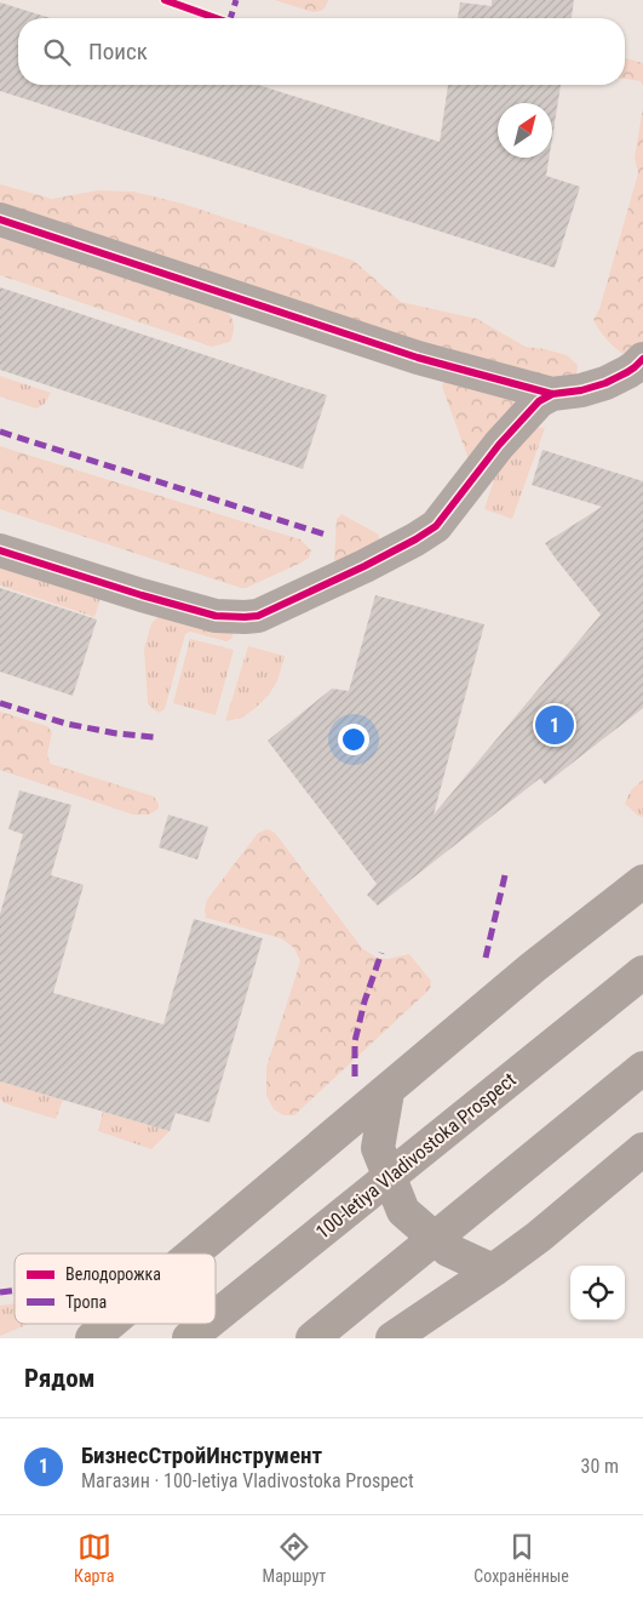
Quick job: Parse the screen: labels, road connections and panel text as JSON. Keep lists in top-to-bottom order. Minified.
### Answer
{"streets":{"highway":["100-letiya Vladivostoka Prospect"]},"legend":["Велодорожка","Тропа"],"north":"top right","page":{"search":"Поиск","pins":"1","heading":"Рядом","list":[{"mark":"1","name":"БизнесСтройИнструмент","note":"Магазин · 100-letiya Vladivostoka Prospect","value":"30 m"}],"nav":["Карта","Маршрут","Сохранённые"]}}
